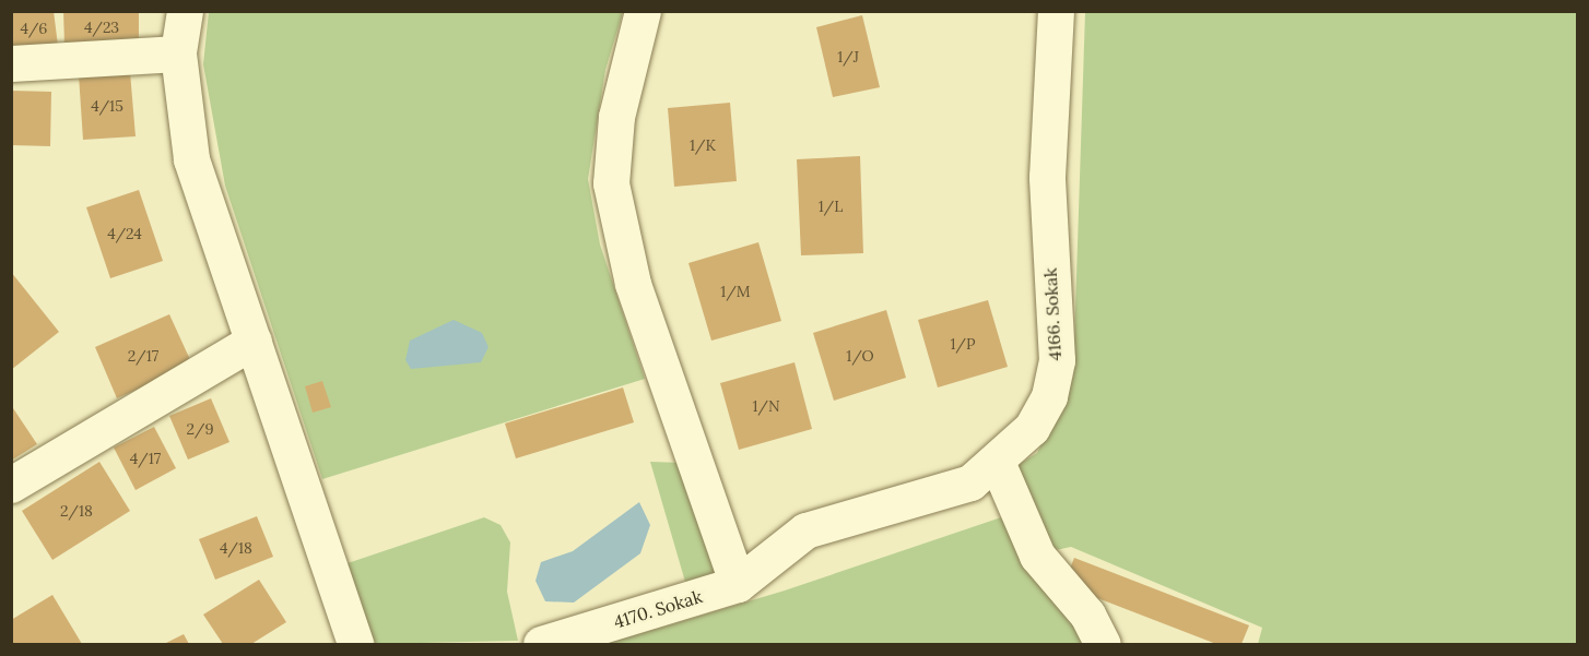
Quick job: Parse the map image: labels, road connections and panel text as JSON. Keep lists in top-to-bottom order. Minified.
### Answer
{"streets":{"street":["4166. Sokak","4170. Sokak"]},"crossings":[["4166. Sokak","4170. Sokak"]],"house_numbers":["4/23","4/6","1/J","4/15","1/K","1/L","4/24","1/M","1/P","2/17","1/O","1/N","2/9","4/17","2/18","4/18"]}
